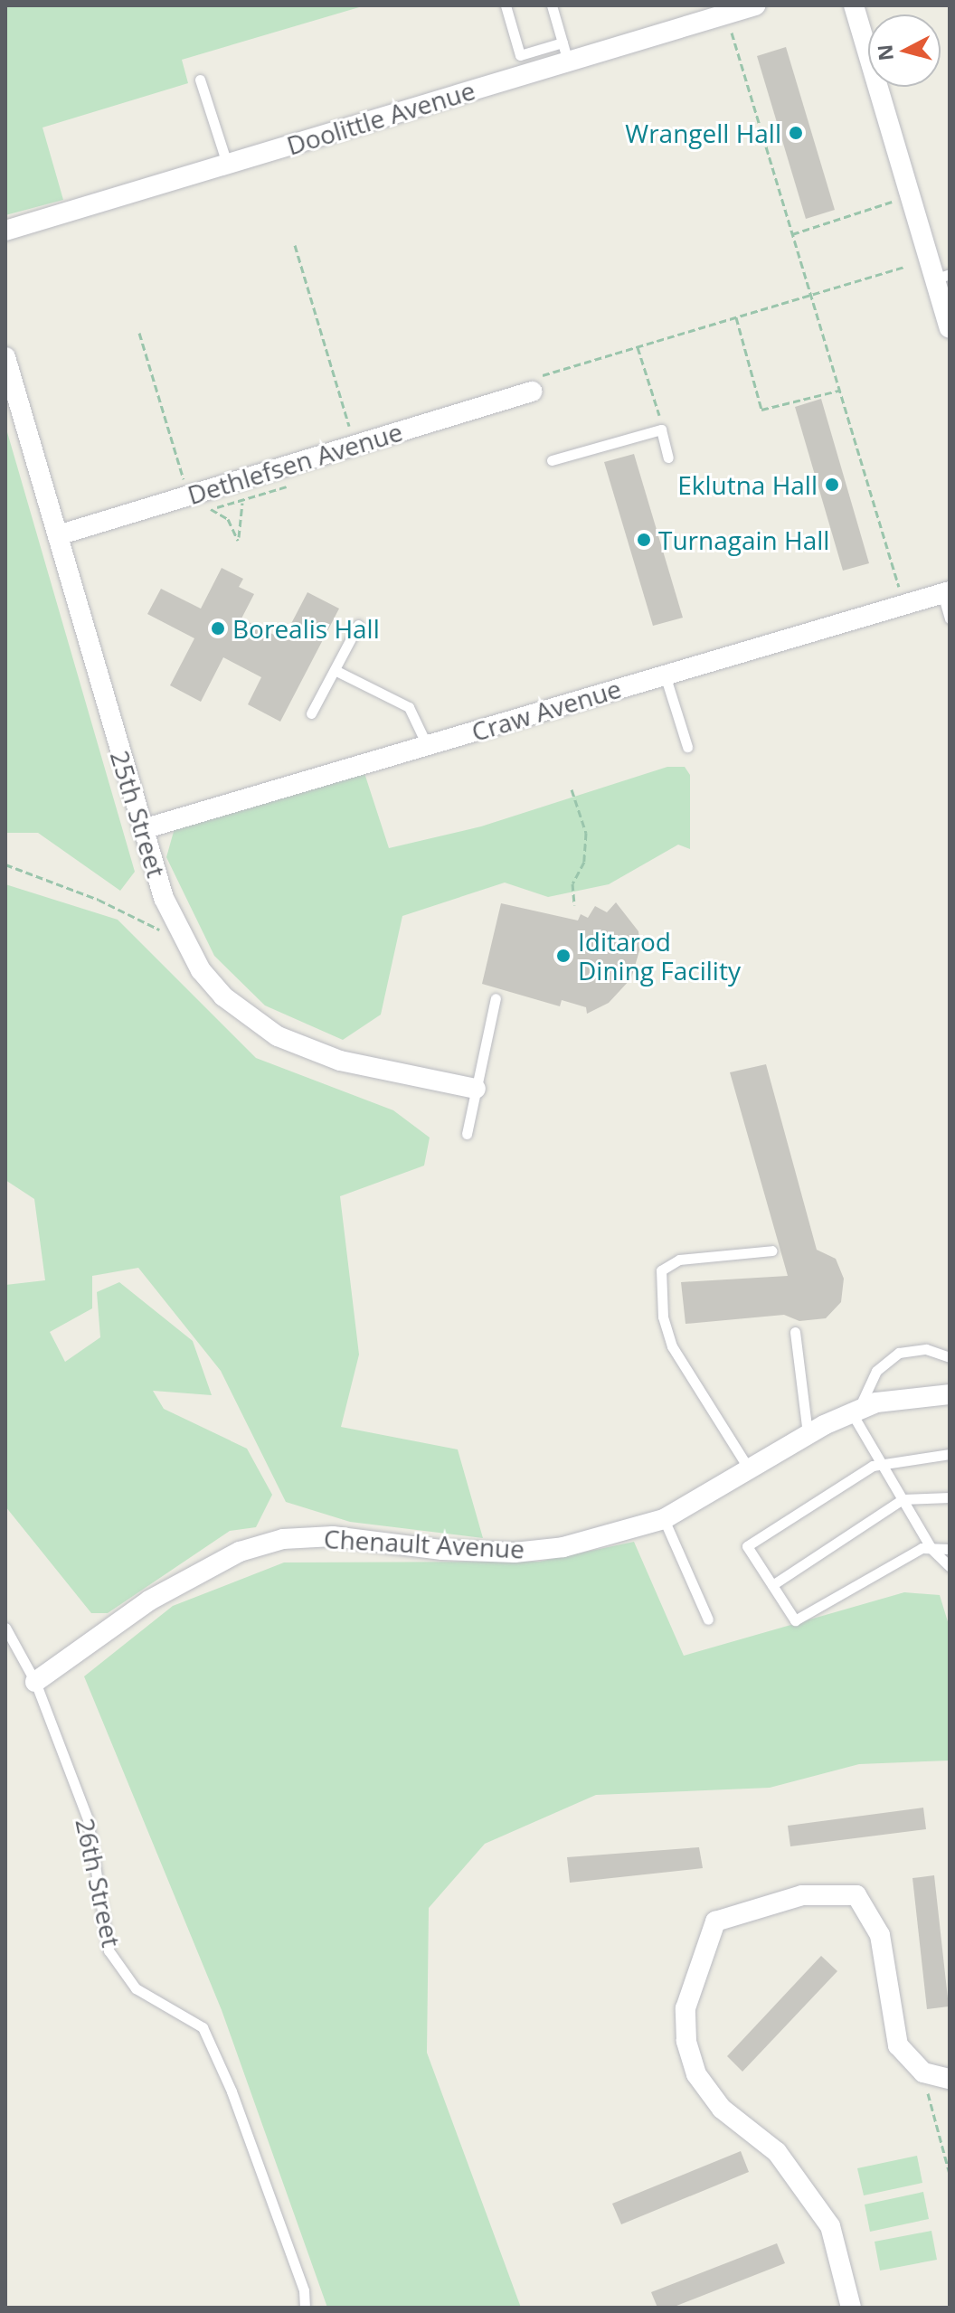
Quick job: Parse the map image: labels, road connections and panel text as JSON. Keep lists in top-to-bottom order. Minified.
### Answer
{"streets":{"street":["Doolittle Avenue","Dethlefsen Avenue","Craw Avenue","25th Street","Chenault Avenue"],"lane":["26th Street"]},"crossings":[["Dethlefsen Avenue","25th Street"],["Craw Avenue","25th Street"],["Chenault Avenue","26th Street"]],"places":["Wrangell Hall","Eklutna Hall","Turnagain Hall","Borealis Hall","Iditarod Dining Facility"],"north":"left"}
